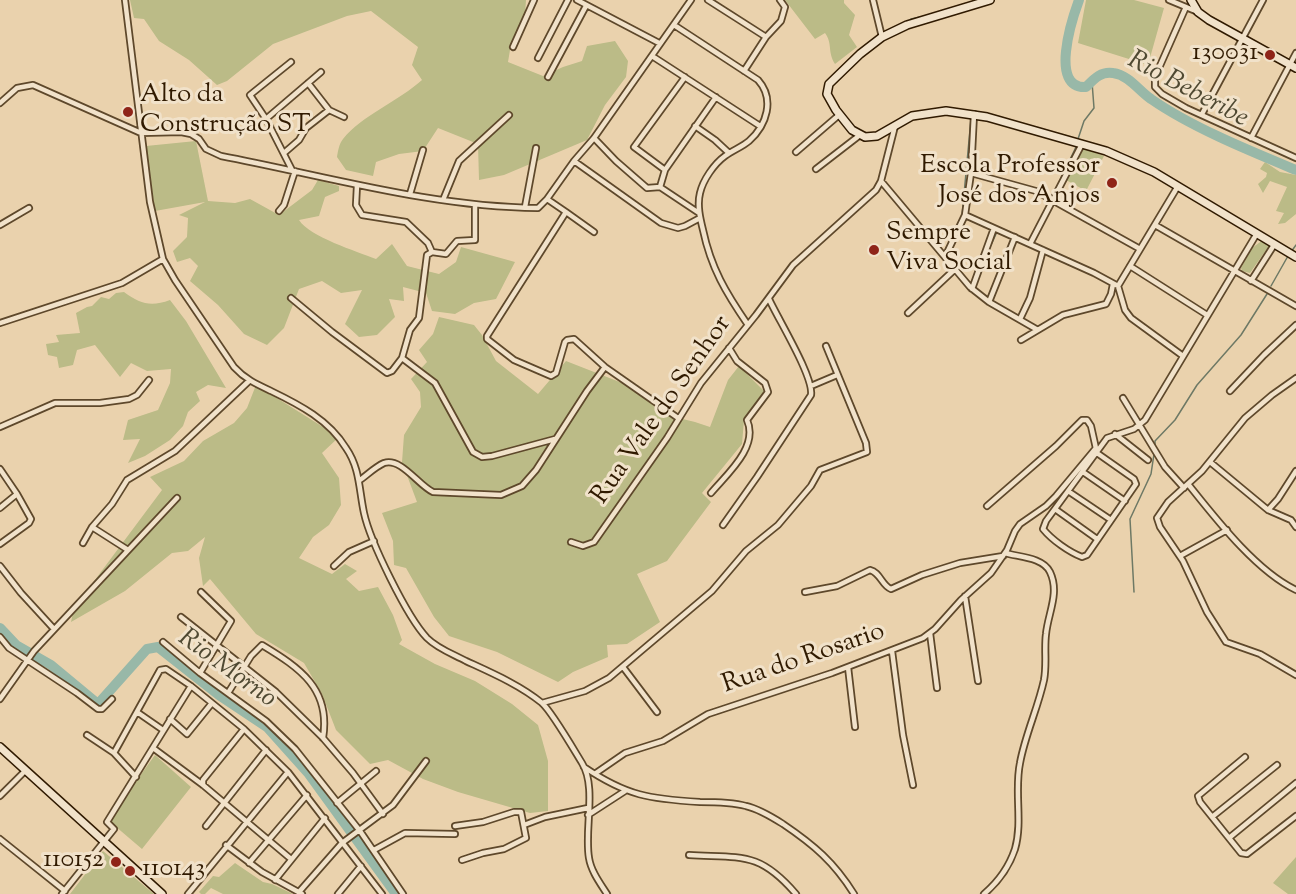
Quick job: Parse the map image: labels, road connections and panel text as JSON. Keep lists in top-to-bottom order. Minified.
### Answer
{"streets":{"street":["Rua Vale do Senhor","Rua do Rosario"]},"water":["Rio Beberibe","Rio Morno"],"places":["130031","Alto da Construção ST","Escola Professor José dos Anjos","Sempre Viva Social","110152","110143"]}
